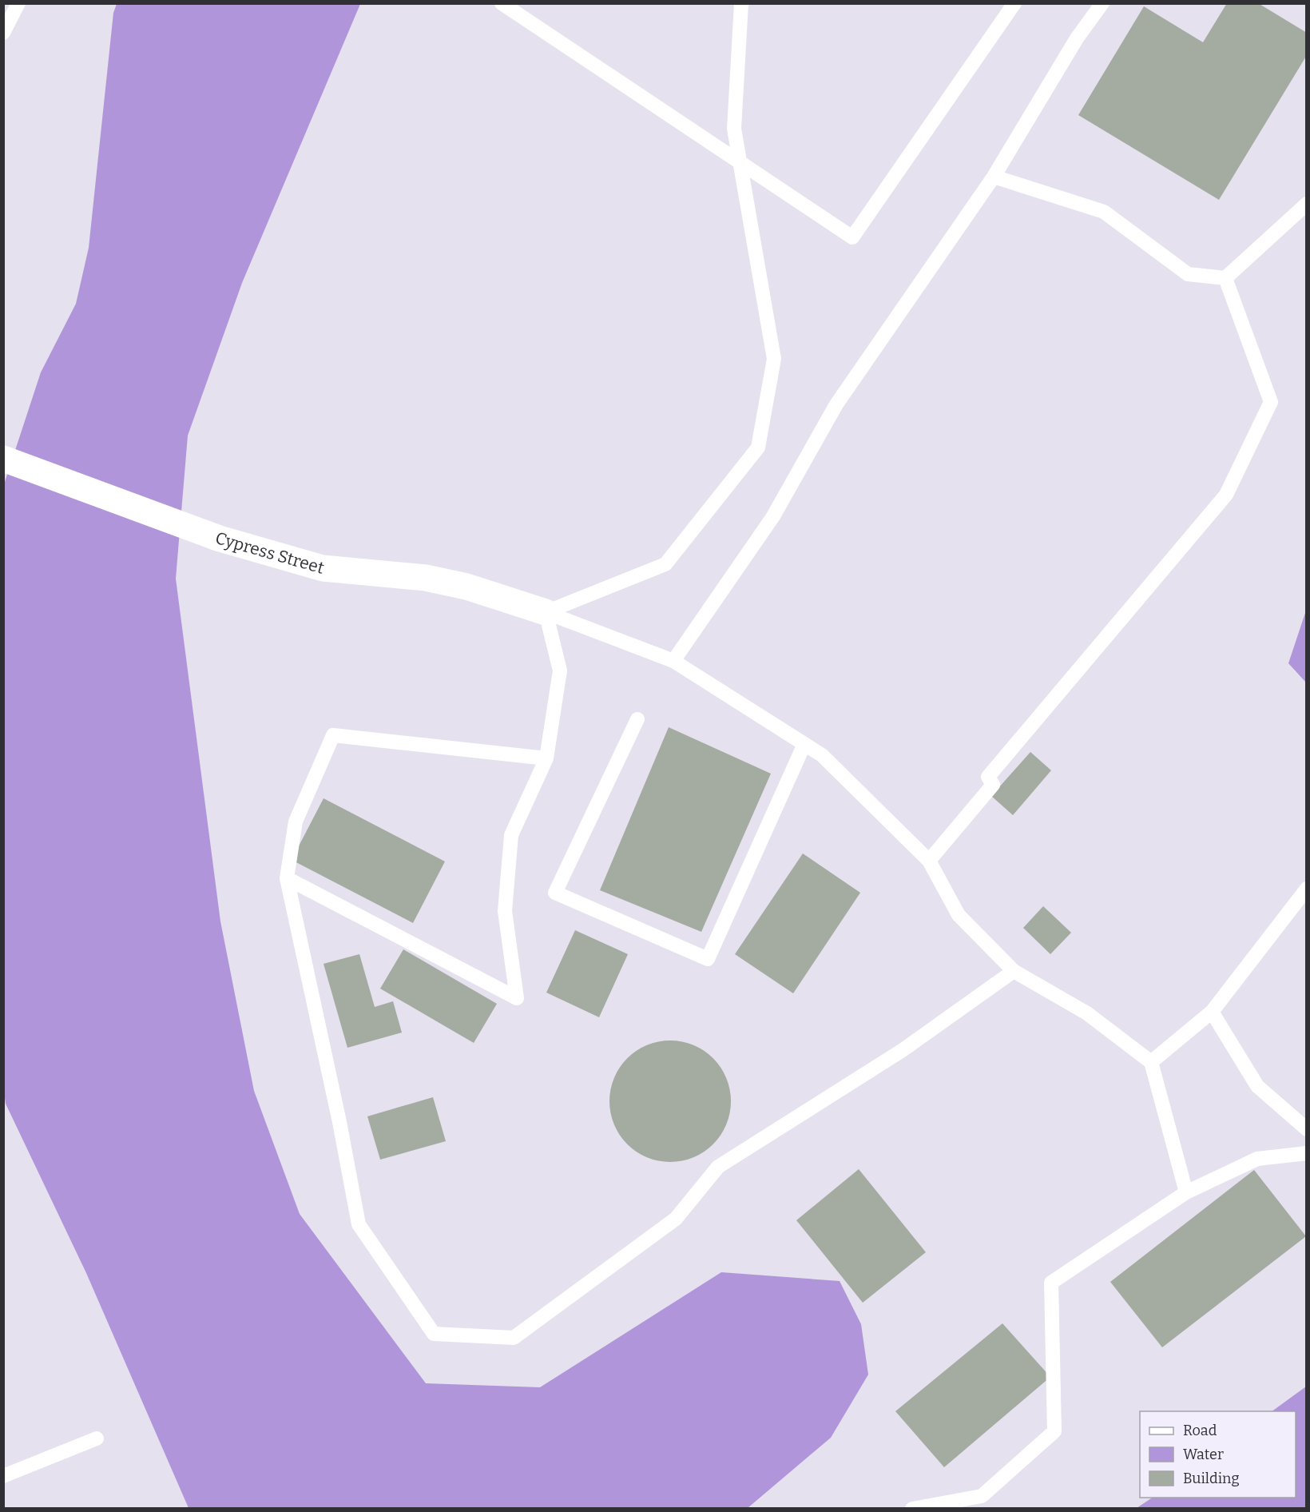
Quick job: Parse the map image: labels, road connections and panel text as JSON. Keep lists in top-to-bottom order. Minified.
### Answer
{"streets":{"street":["Cypress Street"]},"legend":["Road","Water","Building"]}
